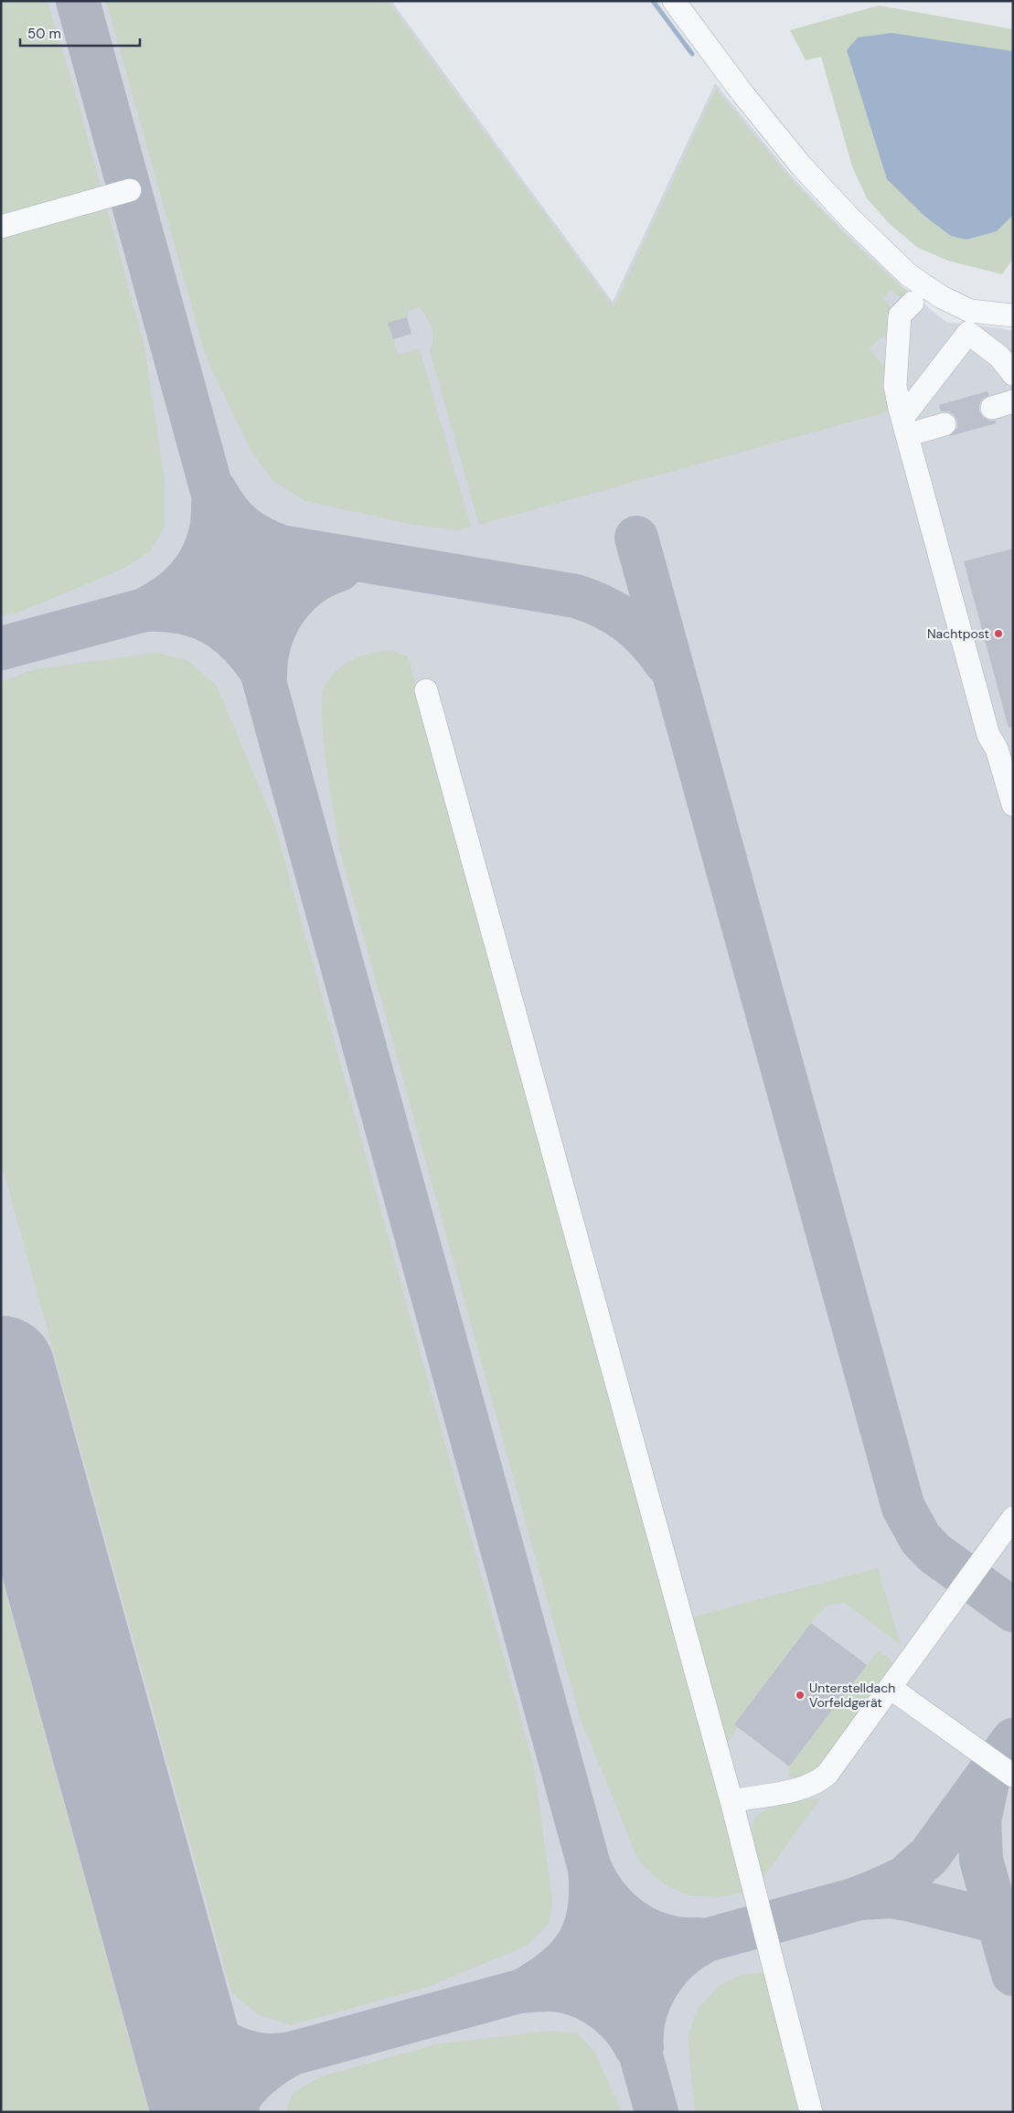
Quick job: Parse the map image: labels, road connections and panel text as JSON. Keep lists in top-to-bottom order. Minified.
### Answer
{"places":["Nachtpost","Unterstelldach Vorfeldgerät"],"scale_bar":"50 m"}
